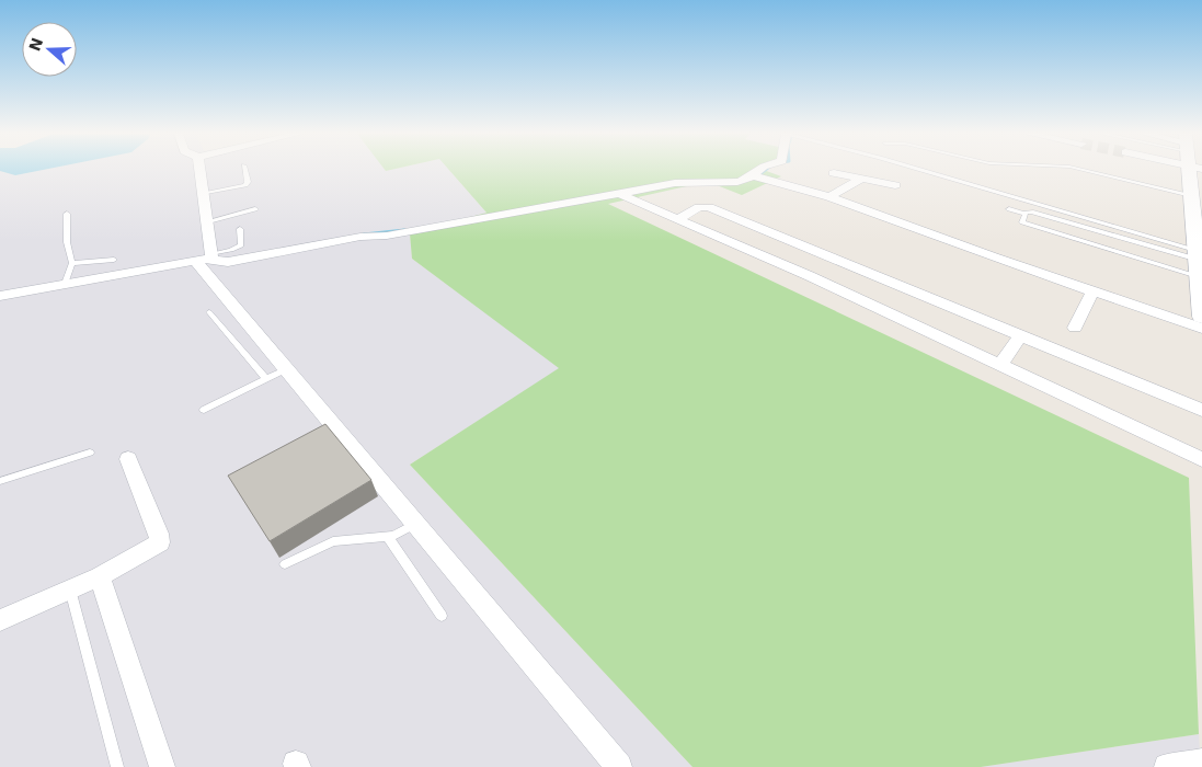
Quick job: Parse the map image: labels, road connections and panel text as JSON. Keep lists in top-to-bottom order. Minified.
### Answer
{"north":"left"}
